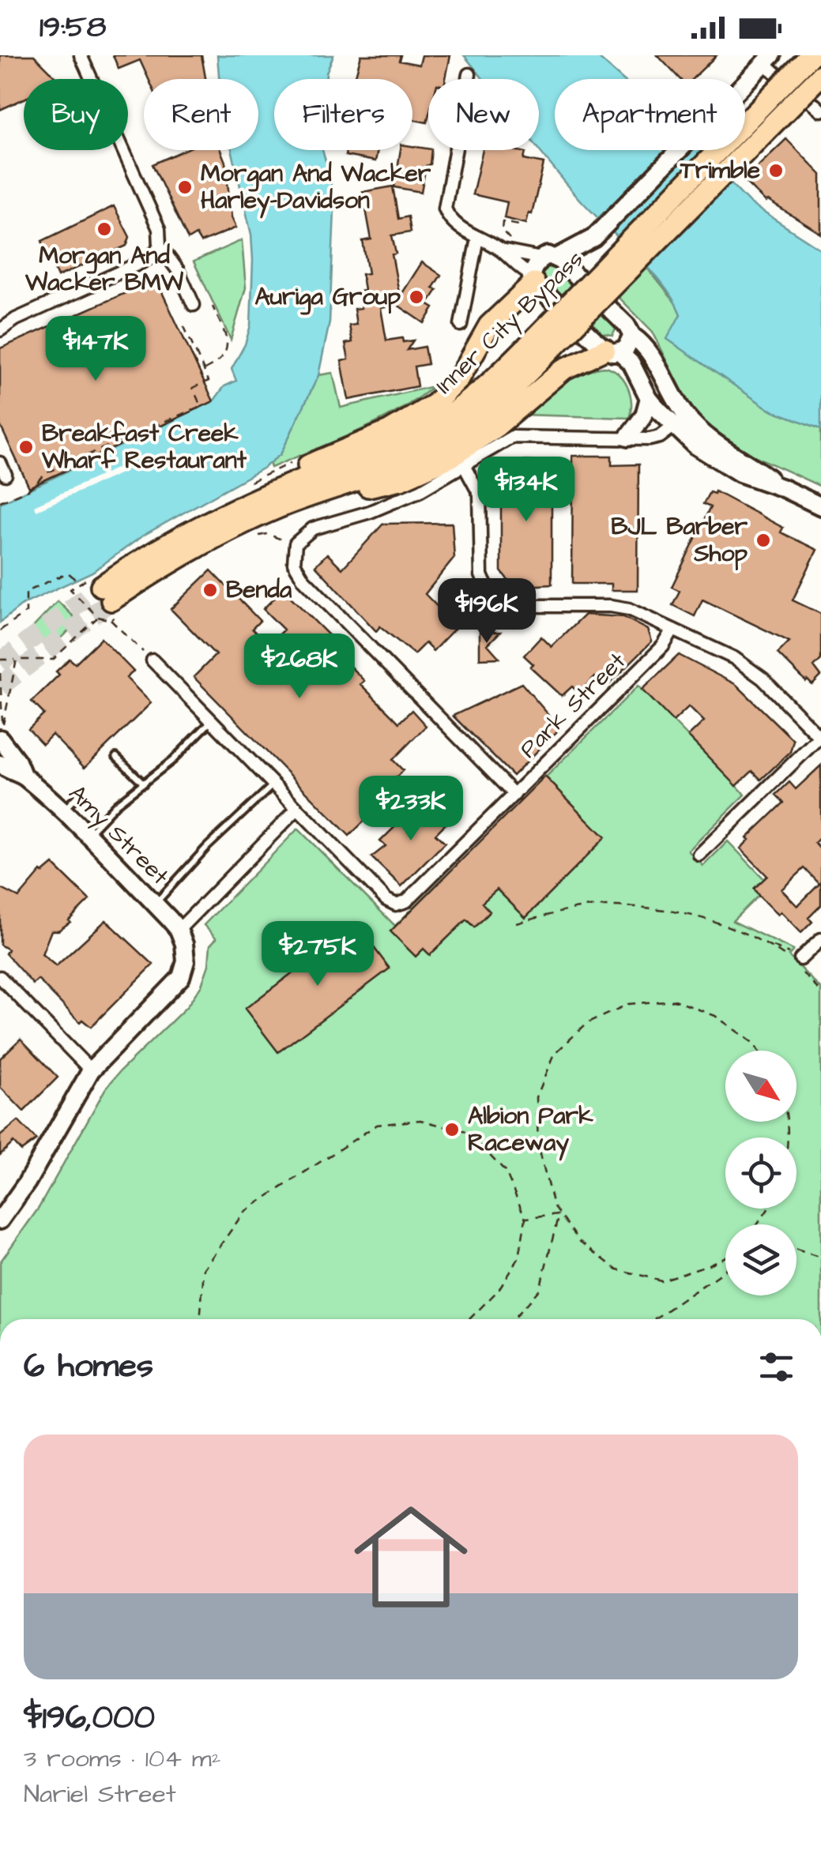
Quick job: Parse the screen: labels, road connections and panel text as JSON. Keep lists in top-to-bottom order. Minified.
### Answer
{"streets":{"highway":["Inner City Bypass"],"street":["Park Street","Amy Street"]},"places":["Trimble","Morgan And Wacker Harley-Davidson","Morgan And Wacker BMW","Auriga Group","Breakfast Creek Wharf Restaurant","BJL Barber Shop","Benda","Albion Park Raceway"],"north":"bottom right","page":{"status":"19:58","chip":["Buy","Rent","Filters","New","Apartment"],"price":["$147K","$134K","$196K","$268K","$233K","$275K"],"heading":"6 homes","list":[{"name":"$196,000","note":"3 rooms · 104 m² · Nariel Street"}]}}
